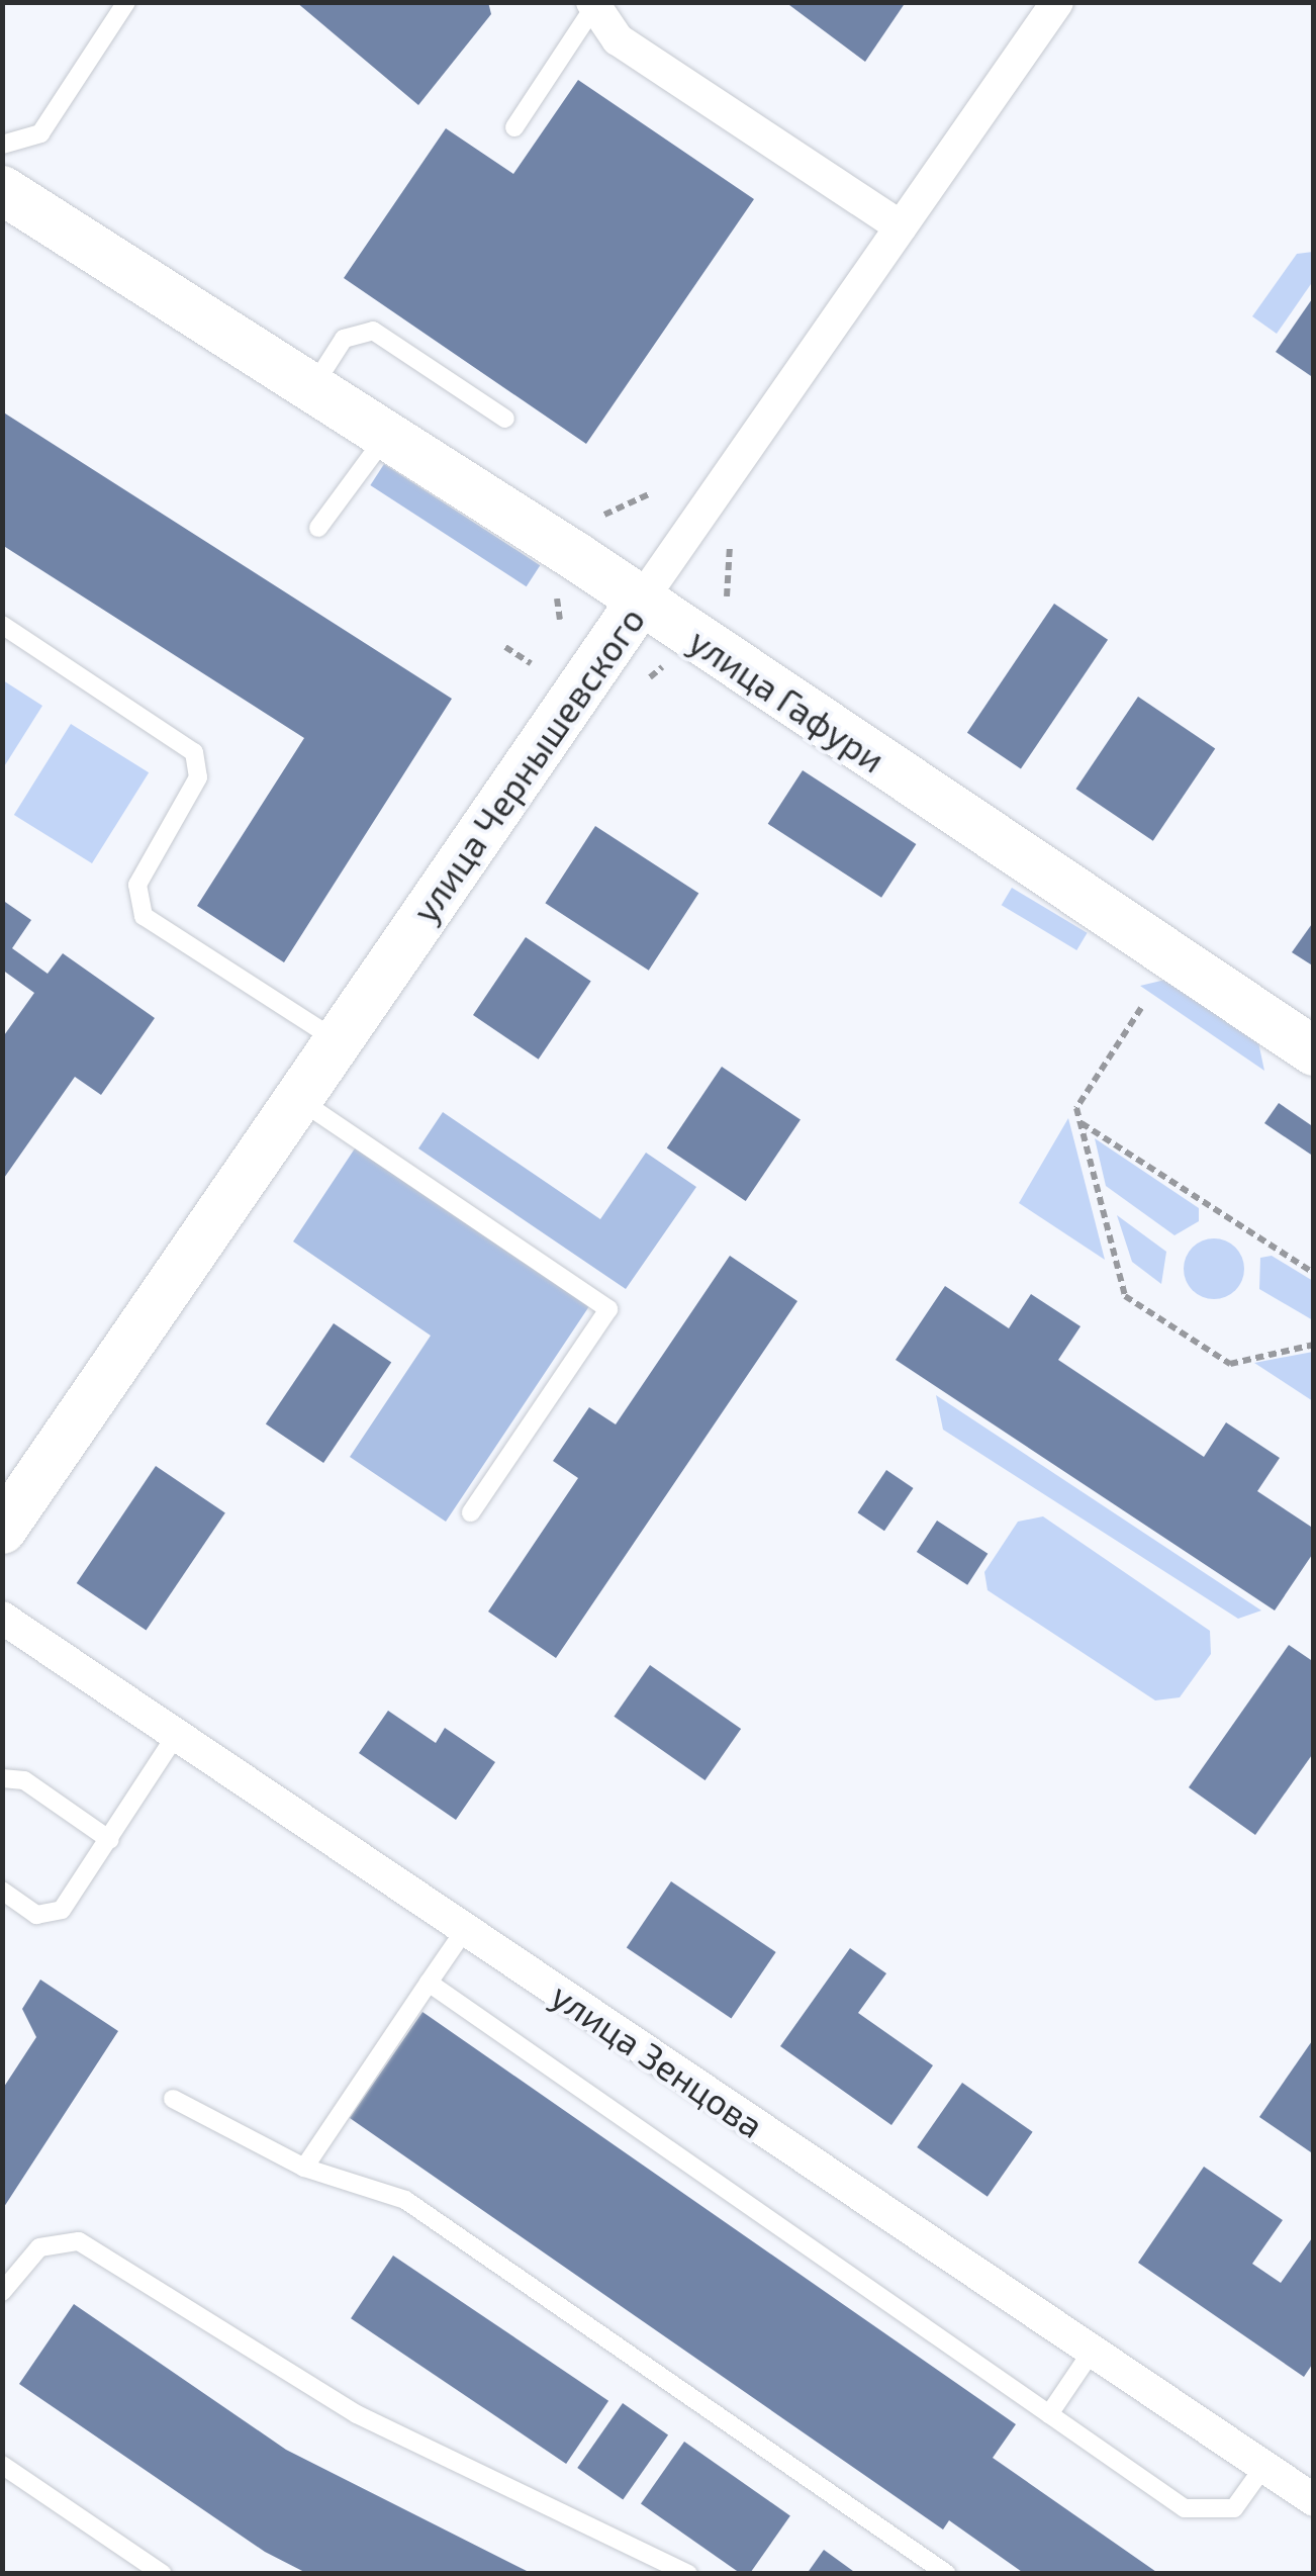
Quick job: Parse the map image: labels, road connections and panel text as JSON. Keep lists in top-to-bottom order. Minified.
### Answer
{"streets":{"street":["улица Гафури","улица Чернышевского","улица Зенцова"]},"crossings":[["улица Гафури","улица Чернышевского"]]}
